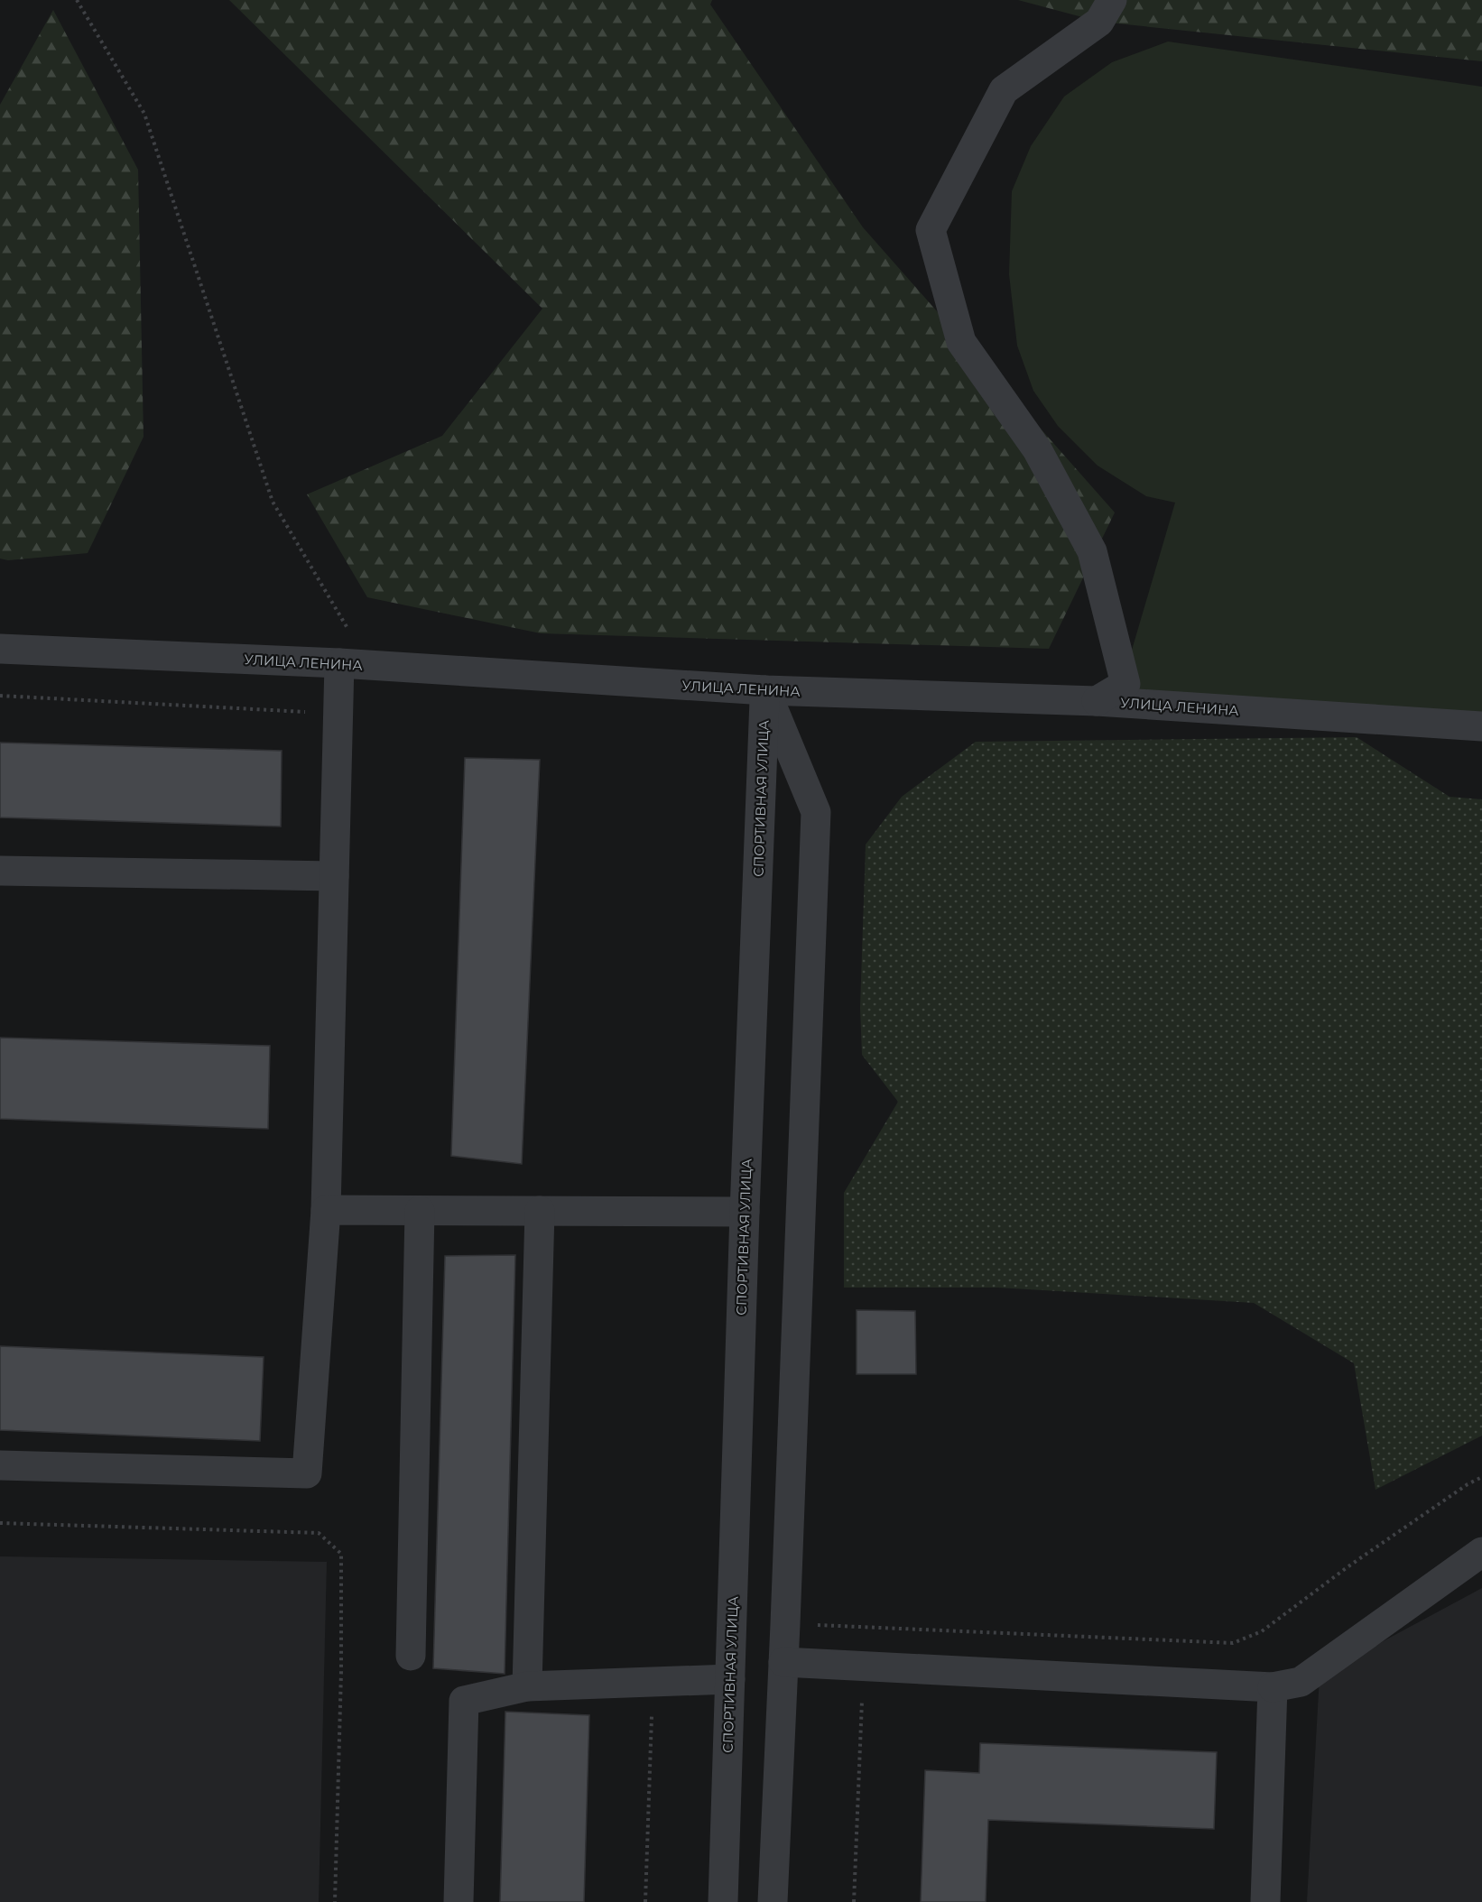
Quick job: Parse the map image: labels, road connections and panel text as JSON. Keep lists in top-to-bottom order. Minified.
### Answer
{"streets":{"street":["УЛИЦА ЛЕНИНА","СПОРТИВНАЯ УЛИЦА"]},"crossings":[["УЛИЦА ЛЕНИНА","СПОРТИВНАЯ УЛИЦА"]]}
